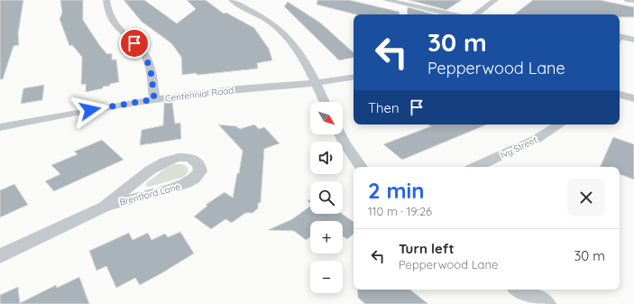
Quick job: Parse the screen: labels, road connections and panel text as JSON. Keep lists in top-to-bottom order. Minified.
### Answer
{"streets":{"street":["Centennial Road","Ivy Street","Brentford Lane"]},"north":"bottom right","page":{"turn":["30 m","Pepperwood Lane"],"then":"Then","map_buttons":["+","−"],"heading":["2 min","110 m · 19:26"],"list":[{"name":"Turn left","note":"Pepperwood Lane","value":"30 m"}]}}
